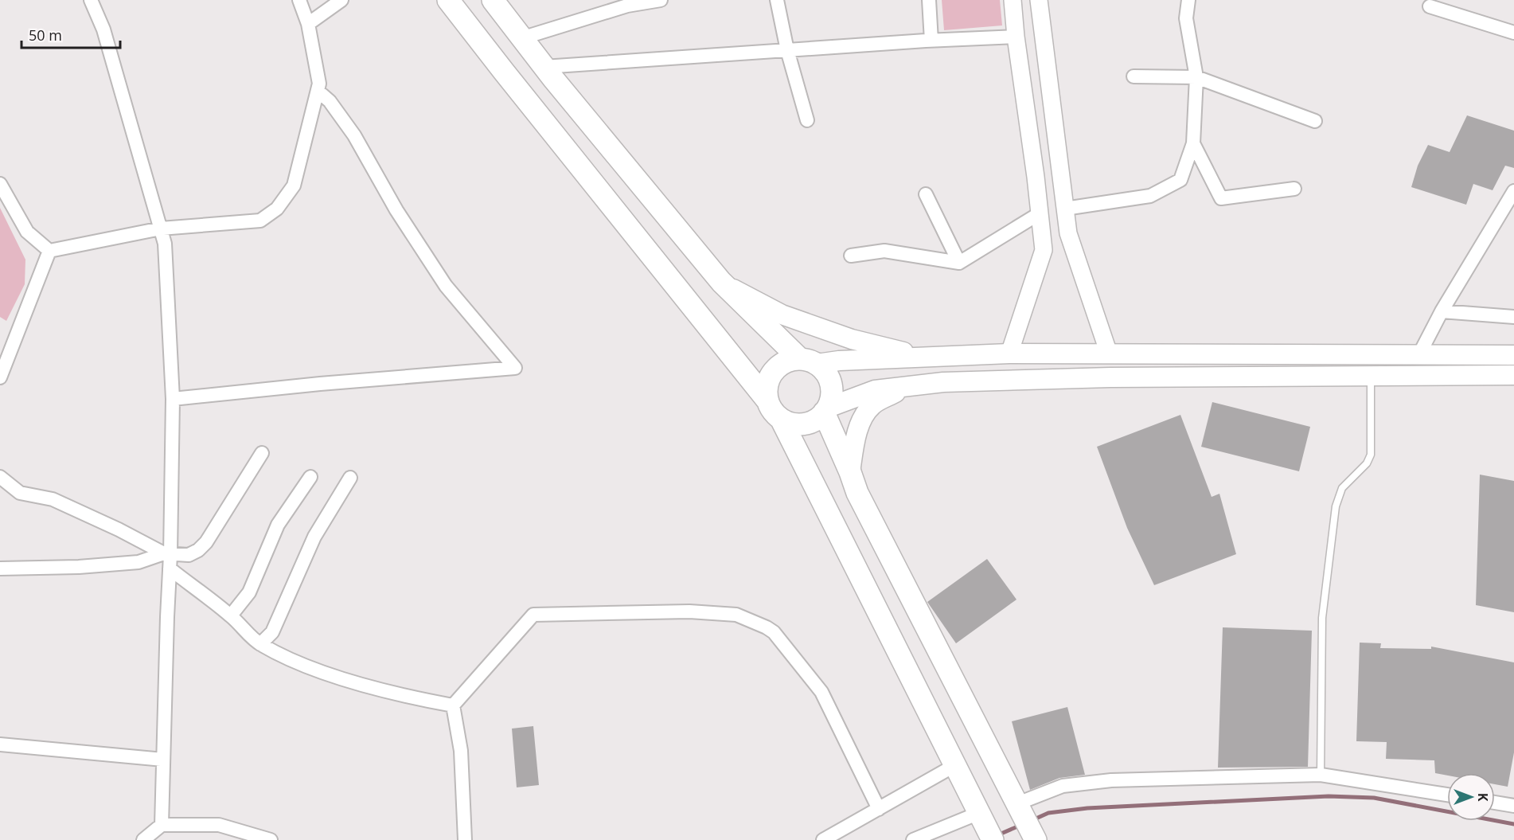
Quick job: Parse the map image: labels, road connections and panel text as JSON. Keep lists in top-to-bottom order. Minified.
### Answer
{"scale_bar":"50 m","north":"right"}
